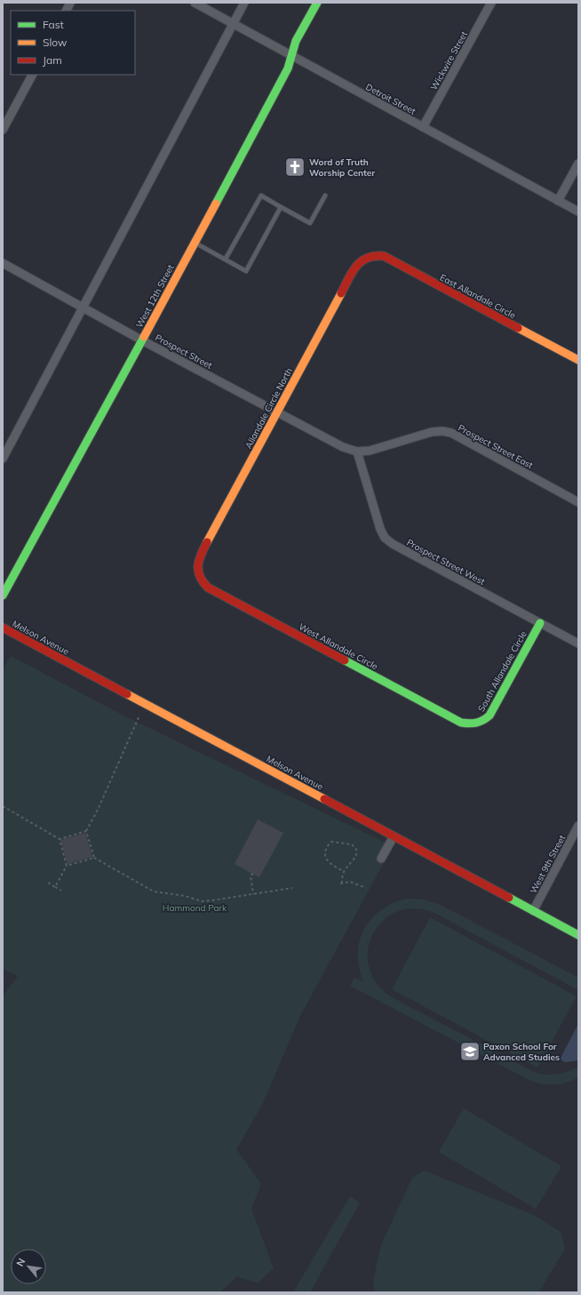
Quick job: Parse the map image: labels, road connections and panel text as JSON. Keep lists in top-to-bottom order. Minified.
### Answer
{"streets":{"street":["Wickwire Street","Detroit Street","West 12th Street","East Allandale Circle","Prospect Street","Allandale Circle North","Prospect Street East","Prospect Street West","Melson Avenue","West Allandale Circle","South Allandale Circle","West 9th Street"]},"crossings":[["Wickwire Street","Detroit Street"],["Detroit Street","West 12th Street"],["West 12th Street","Prospect Street"],["East Allandale Circle","Allandale Circle North"],["Prospect Street","Allandale Circle North"],["Prospect Street","Prospect Street East"],["Prospect Street","Prospect Street West"],["Allandale Circle North","West Allandale Circle"],["Prospect Street East","Prospect Street West"],["Prospect Street West","South Allandale Circle"],["Melson Avenue","West 9th Street"],["West Allandale Circle","South Allandale Circle"]],"parks":["Hammond Park"],"places":{"church":["Word of Truth Worship Center"],"school or university":["Paxon School For Advanced Studies"]},"legend":["Fast","Slow","Jam"],"north":"top left"}
